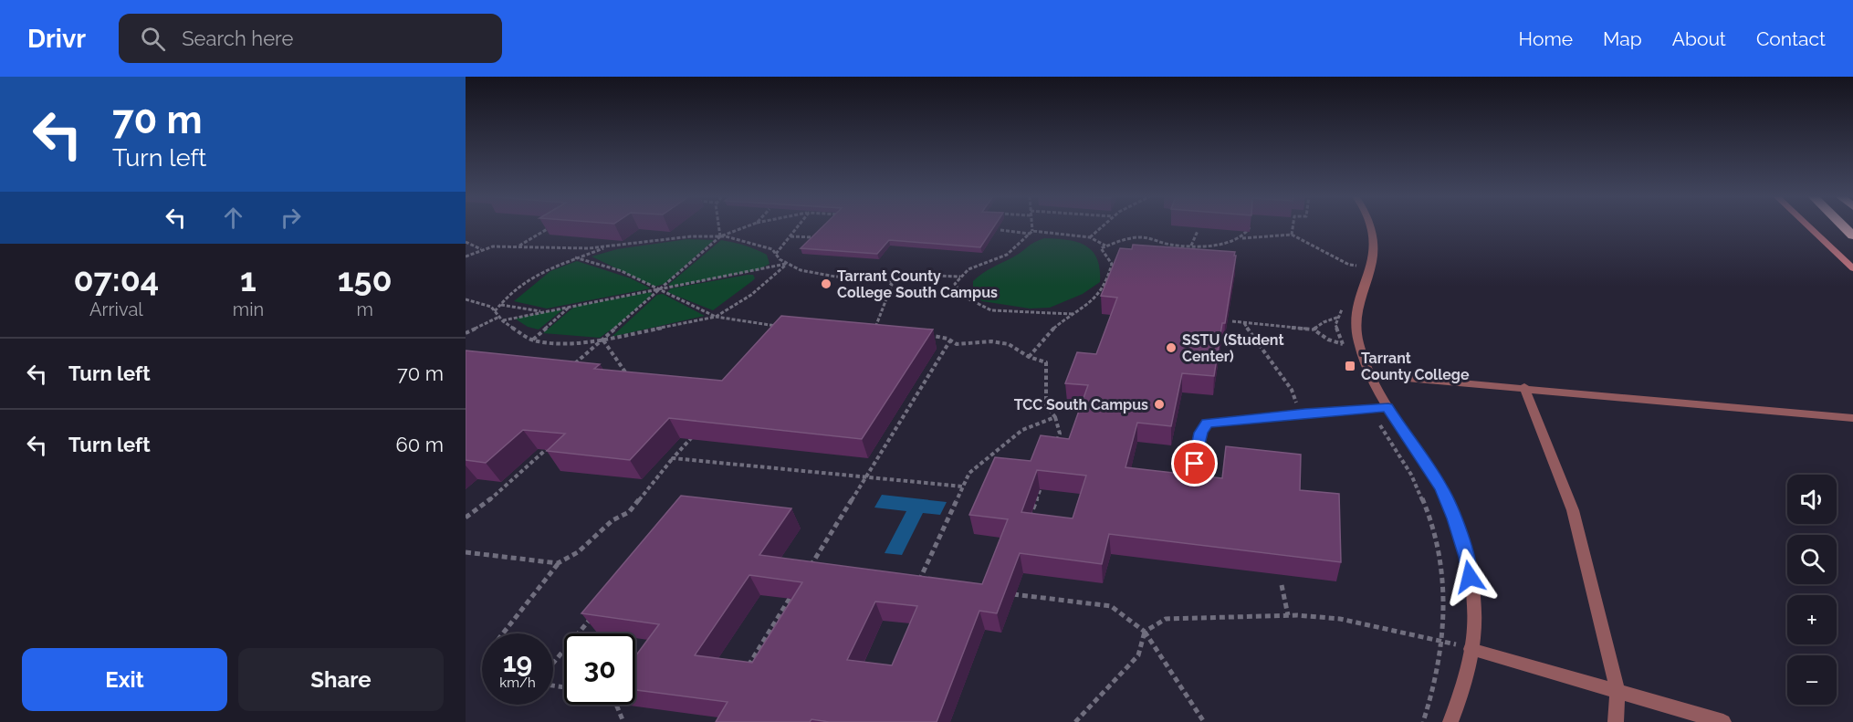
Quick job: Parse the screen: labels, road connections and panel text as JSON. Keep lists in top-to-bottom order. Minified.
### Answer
{"places":{"other":["Tarrant County College South Campus","SSTU (Student Center)","TCC South Campus"],"transit":["Tarrant County College"]},"page":{"header":"Drivr","search":"Search here","nav":["Home","Map","About","Contact"],"turn":["70 m","Turn left"],"eta":["07:04","Arrival","1","min","150","m"],"list":[{"name":"Turn left","value":"70 m"},{"name":"Turn left","value":"60 m"}],"map_buttons":["+","−"],"speed":"19 km/h","limit":"30","buttons":["Exit","Share"]}}
